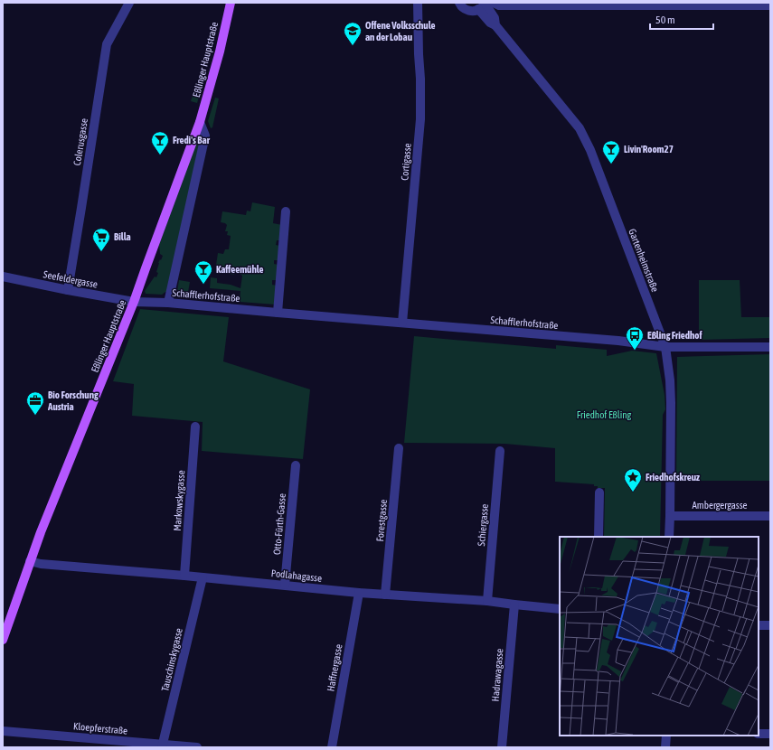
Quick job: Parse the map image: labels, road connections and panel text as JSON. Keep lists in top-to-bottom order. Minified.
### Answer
{"streets":{"main road":["Eßlinger Hauptstraße"],"street":["Colerusgasse","Cortigasse","Gartenheimstraße","Seefeldergasse","Schafflerhofstraße","Markowskygasse","Ambergergasse","Forestgasse","Otto-Fürth-Gasse","Schiergasse","Podlahagasse","Tauschinskygasse","Haffnergasse","Hadrawagasse","Kloepferstraße"]},"crossings":[["Eßlinger Hauptstraße","Seefeldergasse"],["Eßlinger Hauptstraße","Schafflerhofstraße"],["Eßlinger Hauptstraße","Podlahagasse"],["Colerusgasse","Seefeldergasse"],["Cortigasse","Schafflerhofstraße"],["Gartenheimstraße","Schafflerhofstraße"],["Gartenheimstraße","Ambergergasse"],["Seefeldergasse","Schafflerhofstraße"],["Markowskygasse","Podlahagasse"],["Forestgasse","Podlahagasse"],["Otto-Fürth-Gasse","Podlahagasse"],["Schiergasse","Podlahagasse"],["Podlahagasse","Tauschinskygasse"],["Podlahagasse","Haffnergasse"],["Podlahagasse","Hadrawagasse"],["Tauschinskygasse","Kloepferstraße"]],"parks":["Friedhof Eßling"],"places":{"school or university":["Offene Volksschule an der Lobau"],"bar":["Fredi's Bar","Livin'Room27","Kaffeemühle"],"supermarket":["Billa"],"bus stop":["Eßling Friedhof"],"office":["Bio Forschung Austria"],"place":["Friedhofskreuz"]},"scale_bar":"50 m"}
